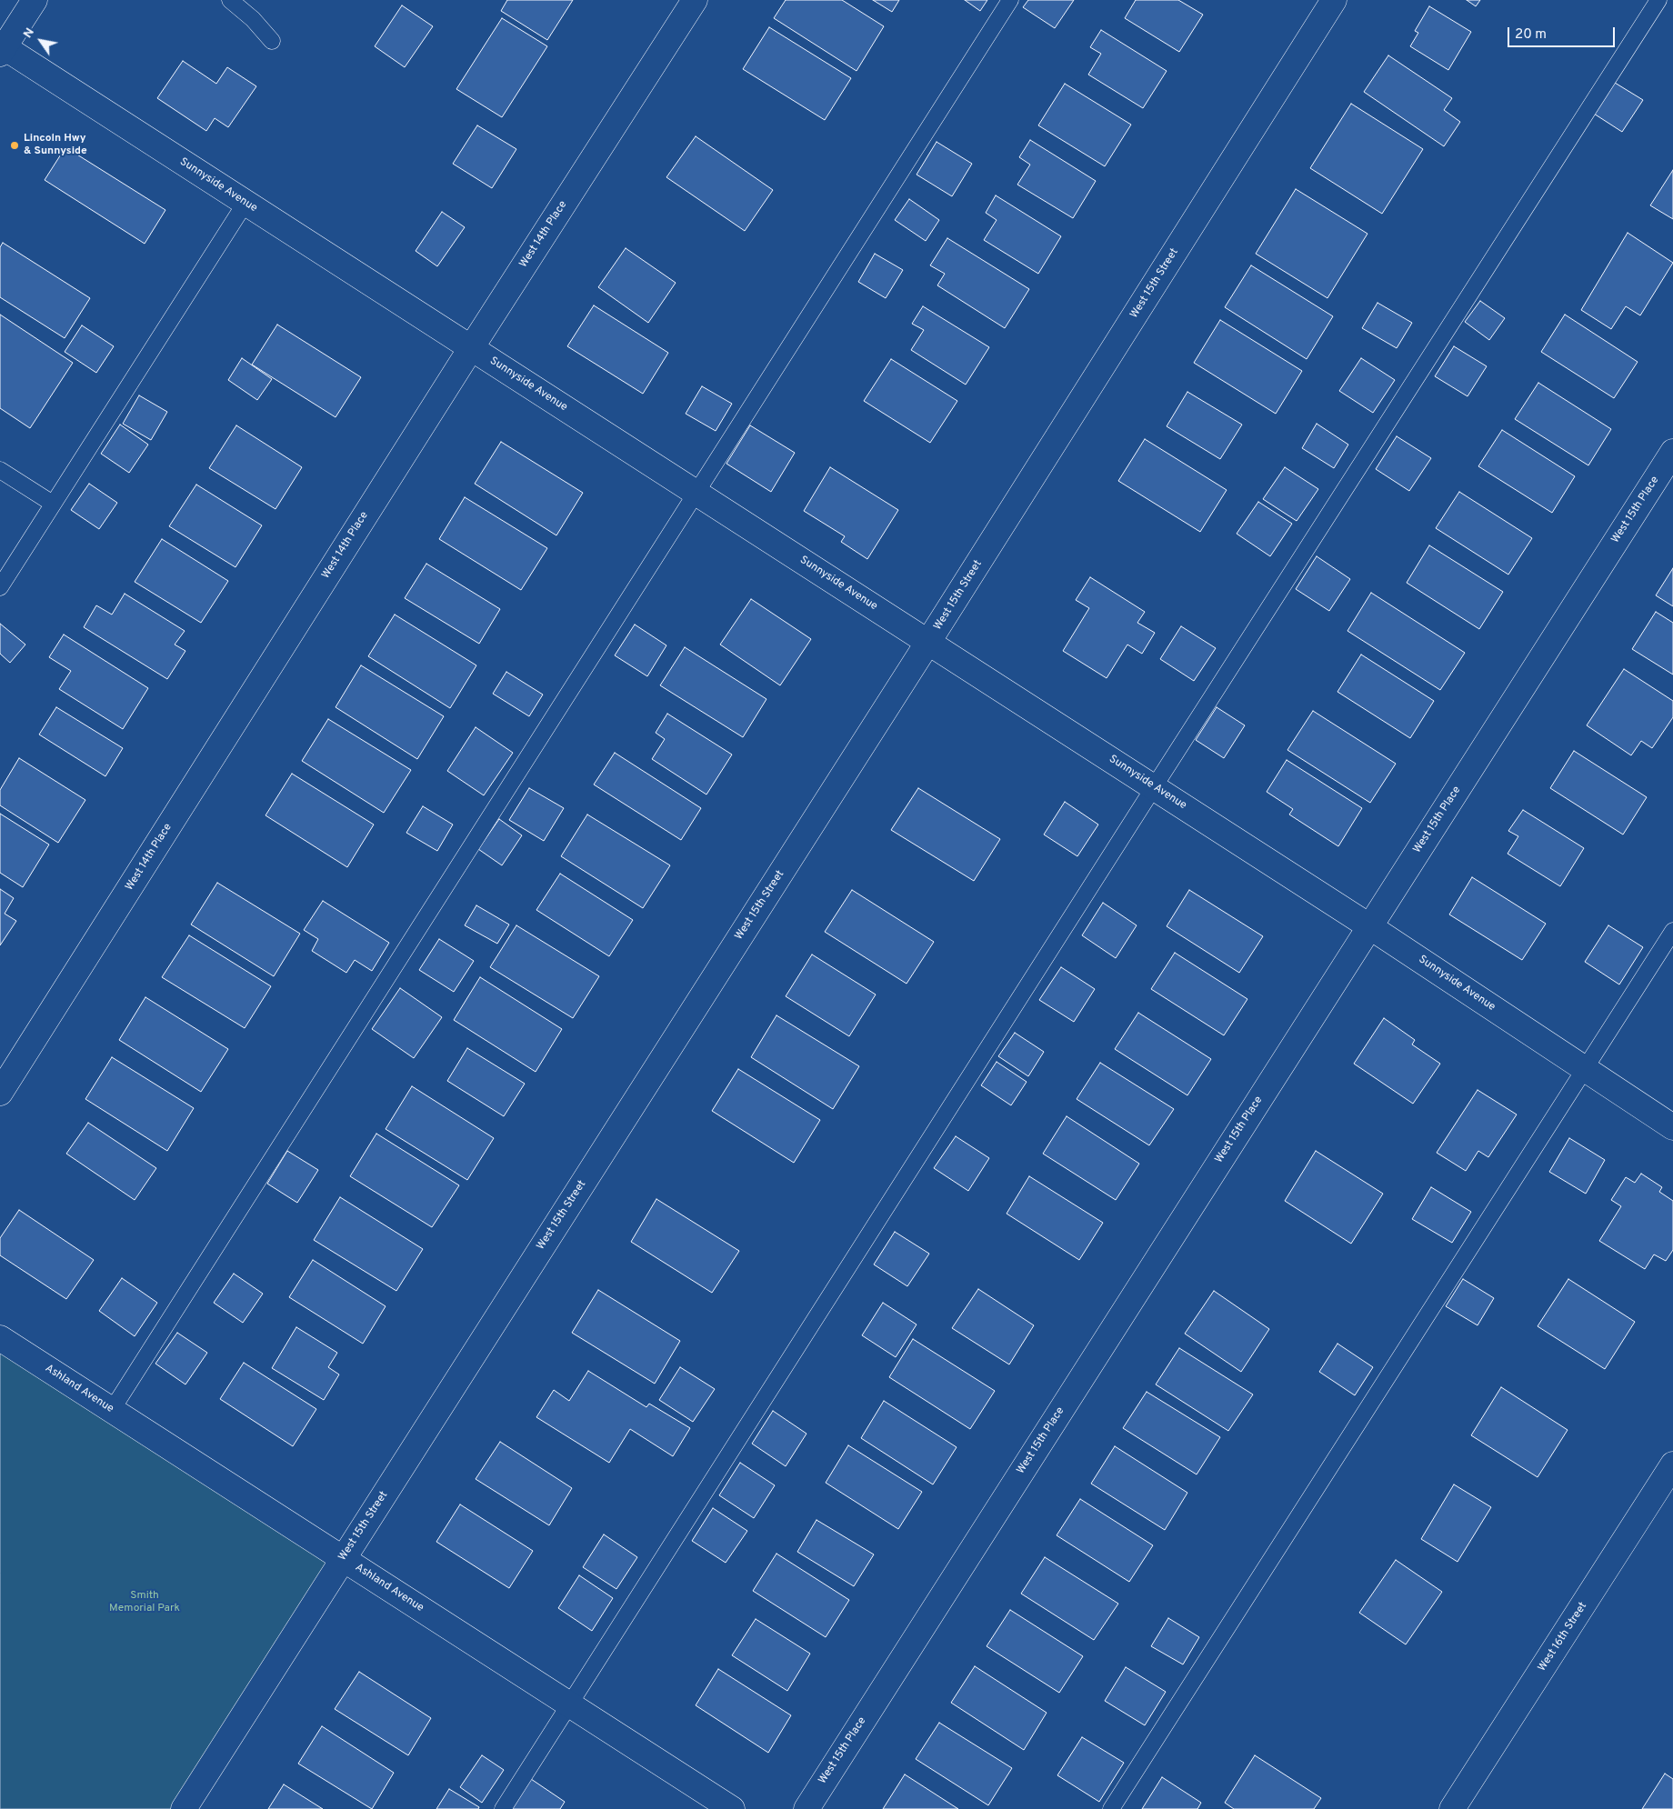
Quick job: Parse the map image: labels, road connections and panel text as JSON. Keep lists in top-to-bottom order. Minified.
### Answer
{"streets":{"street":["Sunnyside Avenue","West 14th Place","West 15th Street","West 15th Place","Ashland Avenue","West 16th Street"]},"crossings":[["Sunnyside Avenue","West 14th Place"],["Sunnyside Avenue","West 15th Street"],["Sunnyside Avenue","West 15th Place"],["West 15th Street","Ashland Avenue"]],"parks":["Smith Memorial Park"],"places":["Lincoln Hwy & Sunnyside"],"scale_bar":"20 m","north":"top left"}
